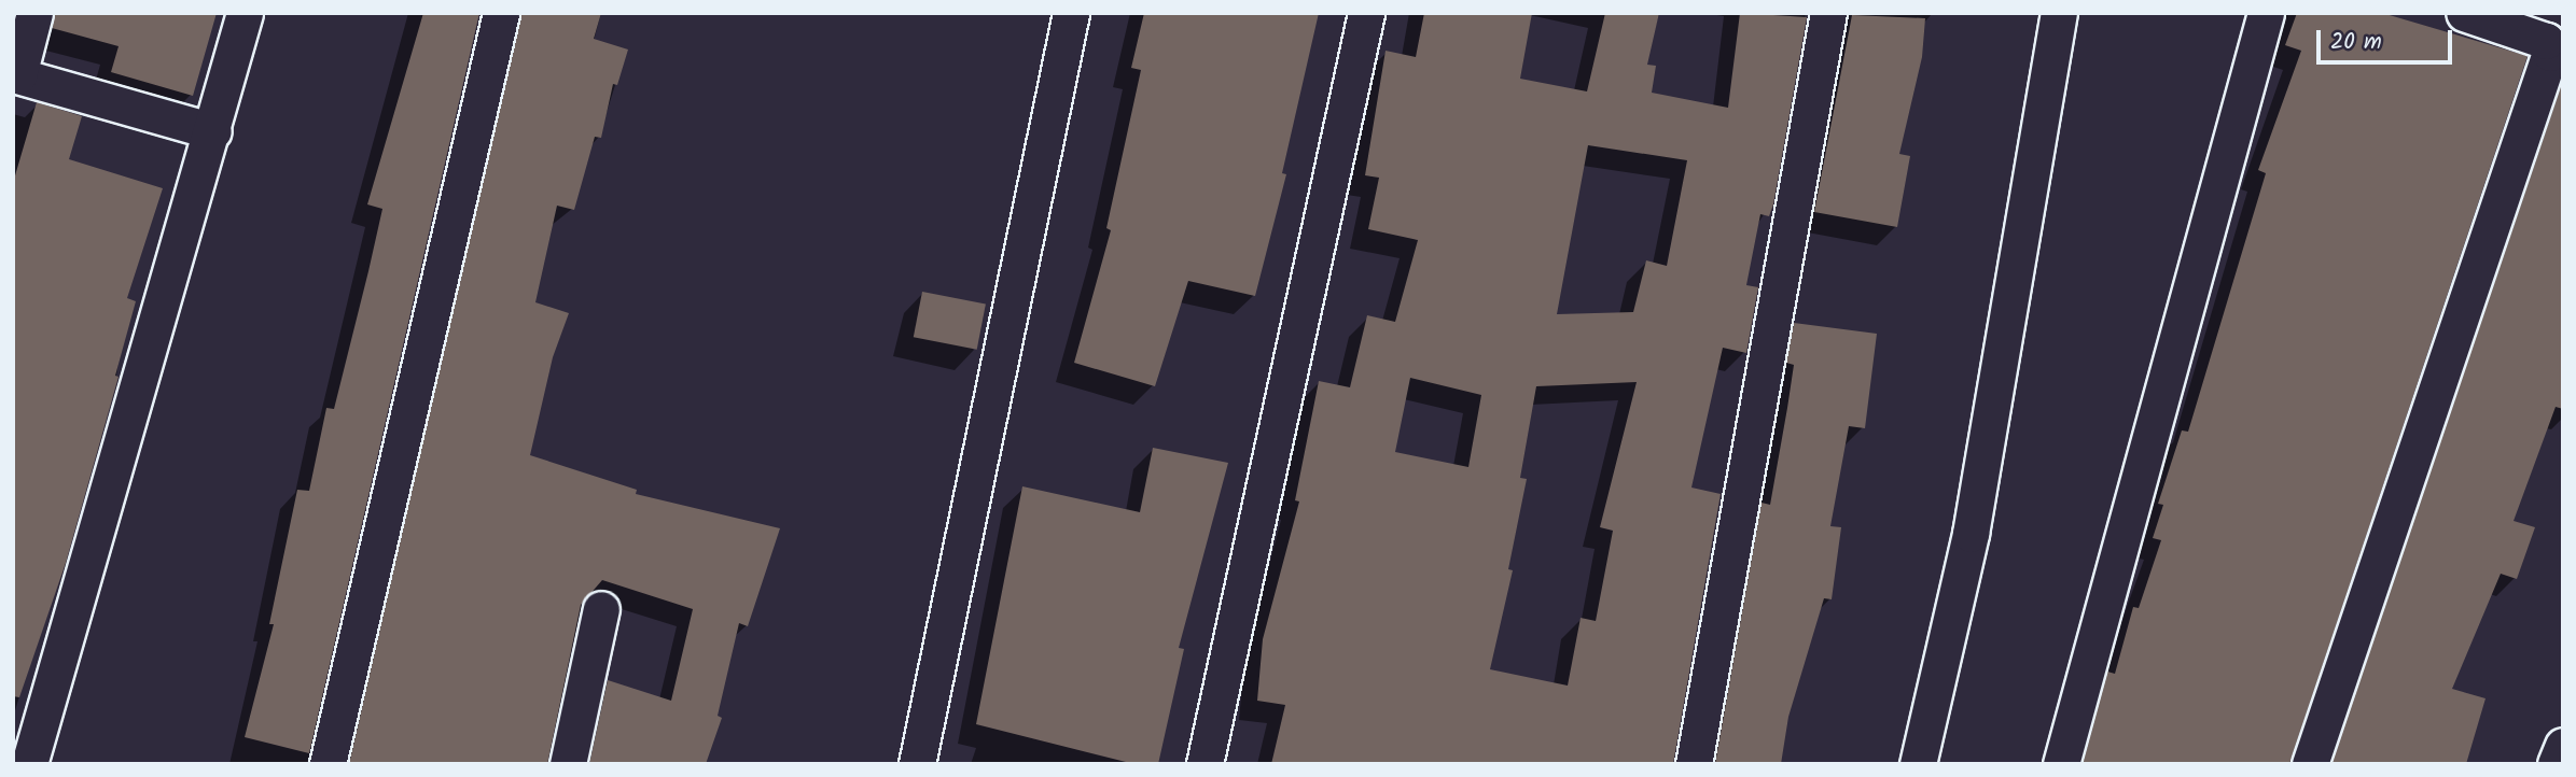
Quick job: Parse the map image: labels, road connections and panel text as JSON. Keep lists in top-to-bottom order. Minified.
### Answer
{"scale_bar":"20 m"}
